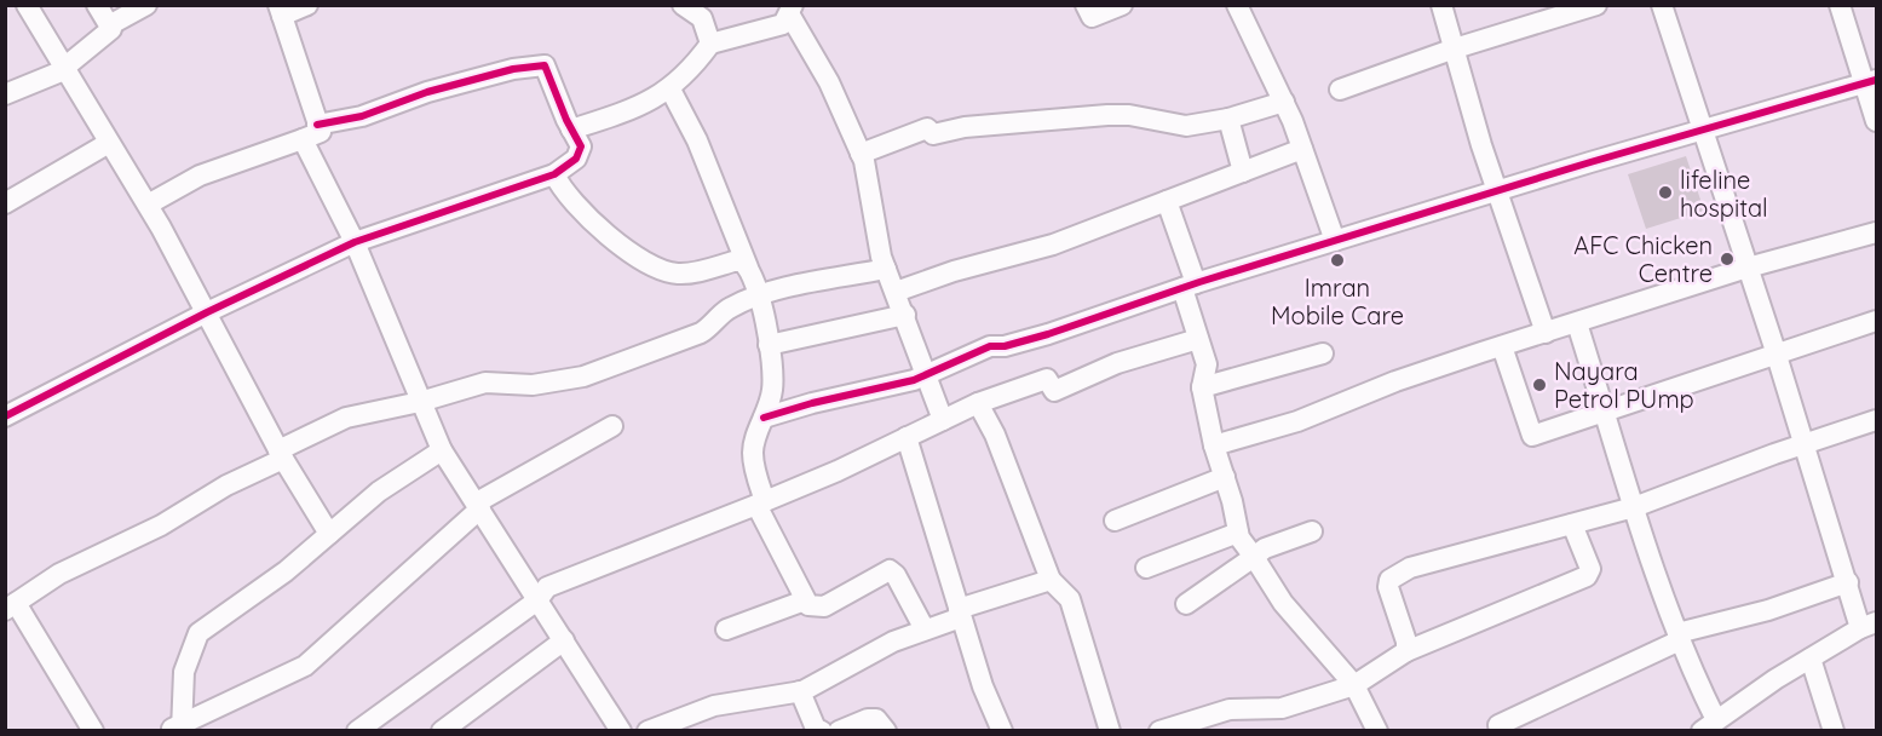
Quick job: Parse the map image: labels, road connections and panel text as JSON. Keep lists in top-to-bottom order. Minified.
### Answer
{"places":["lifeline hospital","AFC Chicken Centre","Imran Mobile Care","Nayara Petrol PUmp"]}
